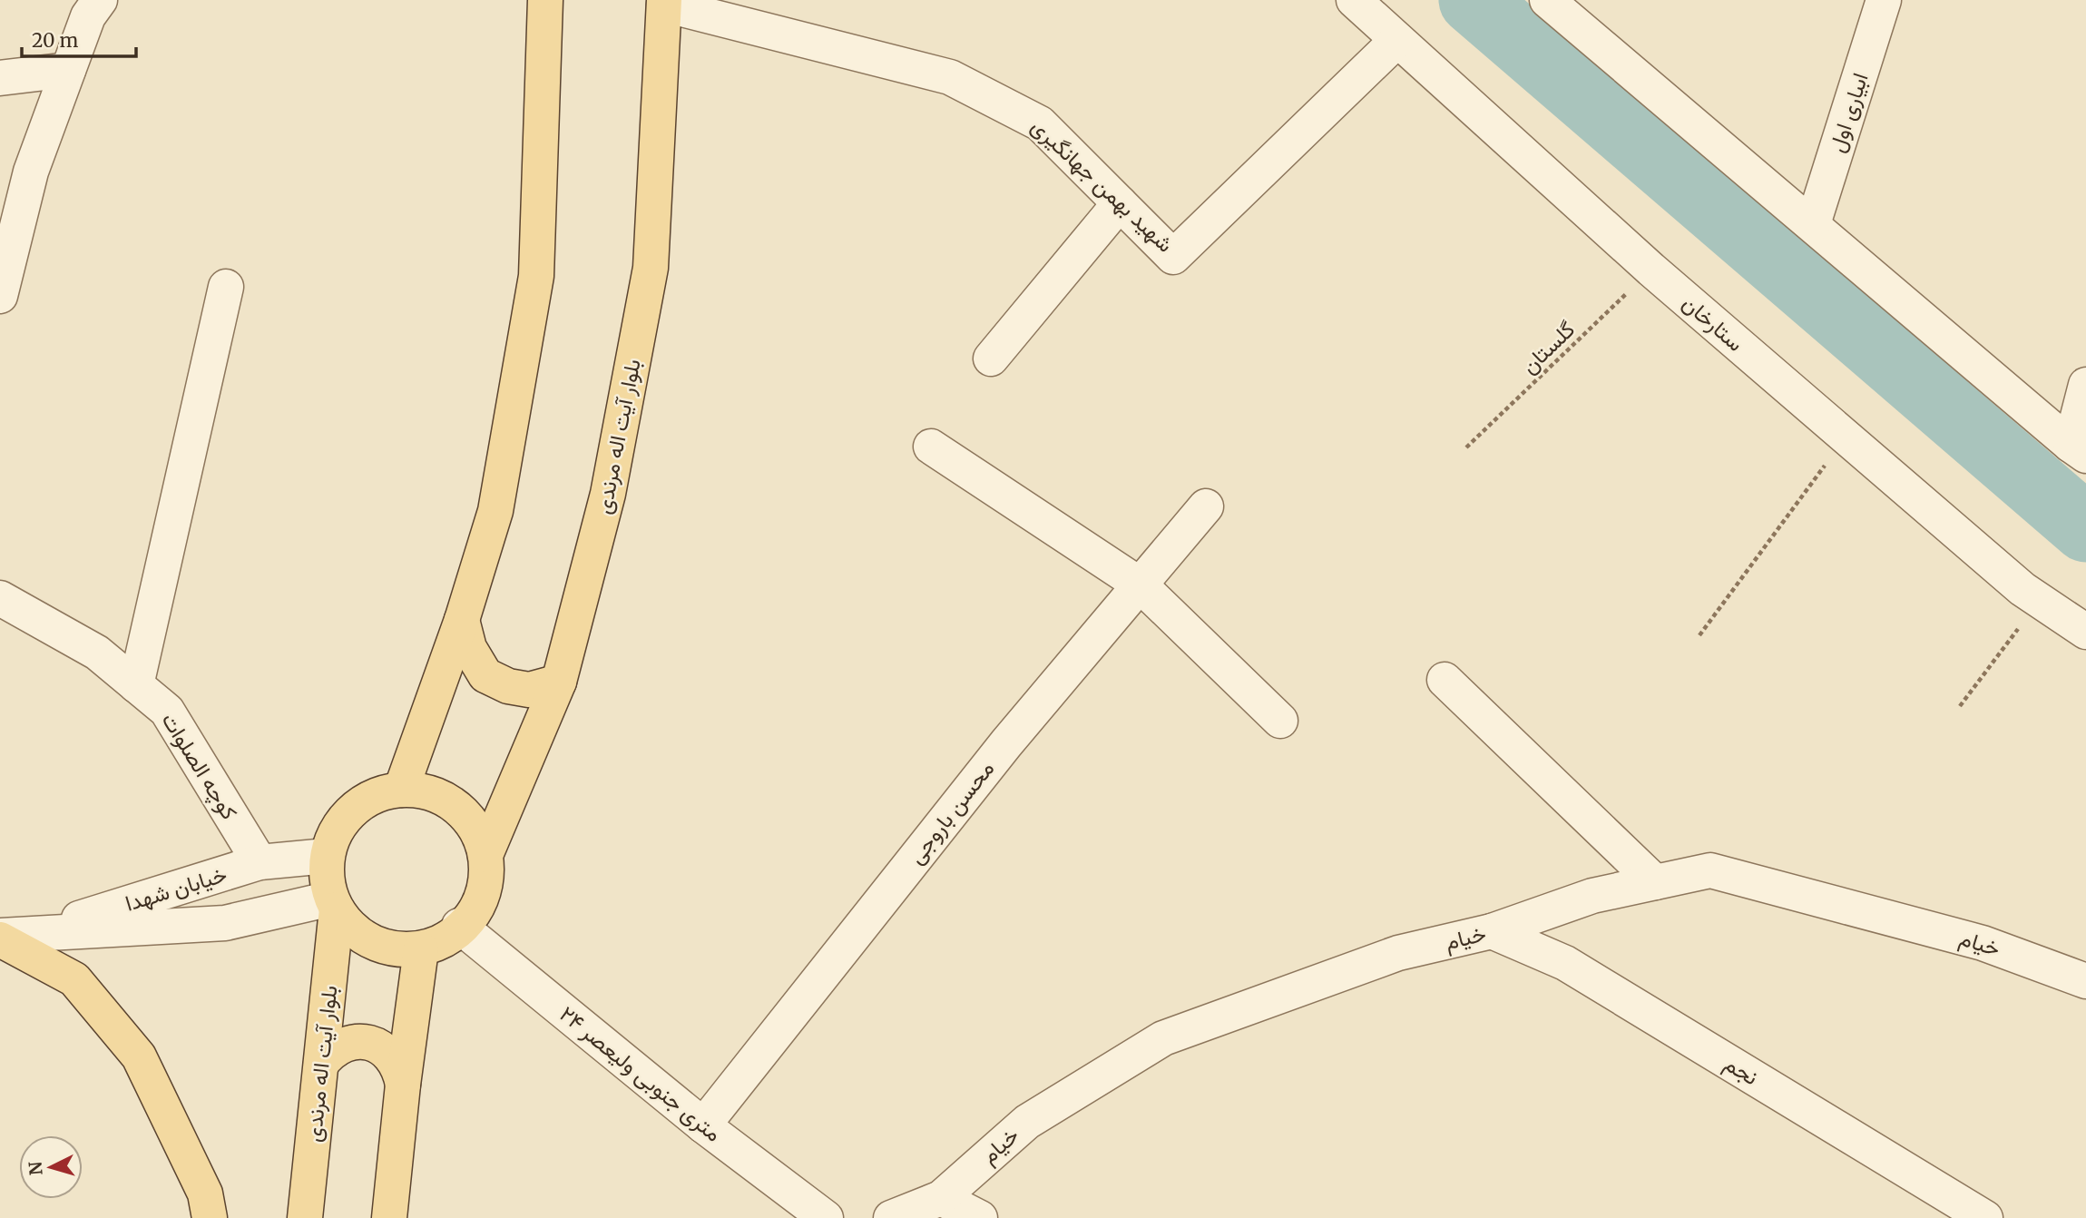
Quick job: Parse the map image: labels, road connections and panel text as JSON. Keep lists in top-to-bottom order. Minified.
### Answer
{"streets":{"main road":["بلوار آیت اله مرندی"],"street":["ابیاری اول","شهید بهمن جهانگیری","ستارخان","کوچه الصلوات","محسن باروجی","خیابان شهدا","خیام","نجم","۲۴ متری جنوبی ولیعصر"],"path":["گلستان"]},"crossings":[["شهید بهمن جهانگیری","ستارخان"],["شهید بهمن جهانگیری","بلوار آیت اله مرندی"],["ستارخان","گلستان"],["بلوار آیت اله مرندی","خیابان شهدا"],["بلوار آیت اله مرندی","۲۴ متری جنوبی ولیعصر"],["کوچه الصلوات","خیابان شهدا"],["محسن باروجی","۲۴ متری جنوبی ولیعصر"],["خیابان شهدا","۲۴ متری جنوبی ولیعصر"],["خیام","نجم"]],"scale_bar":"20 m","north":"left"}
